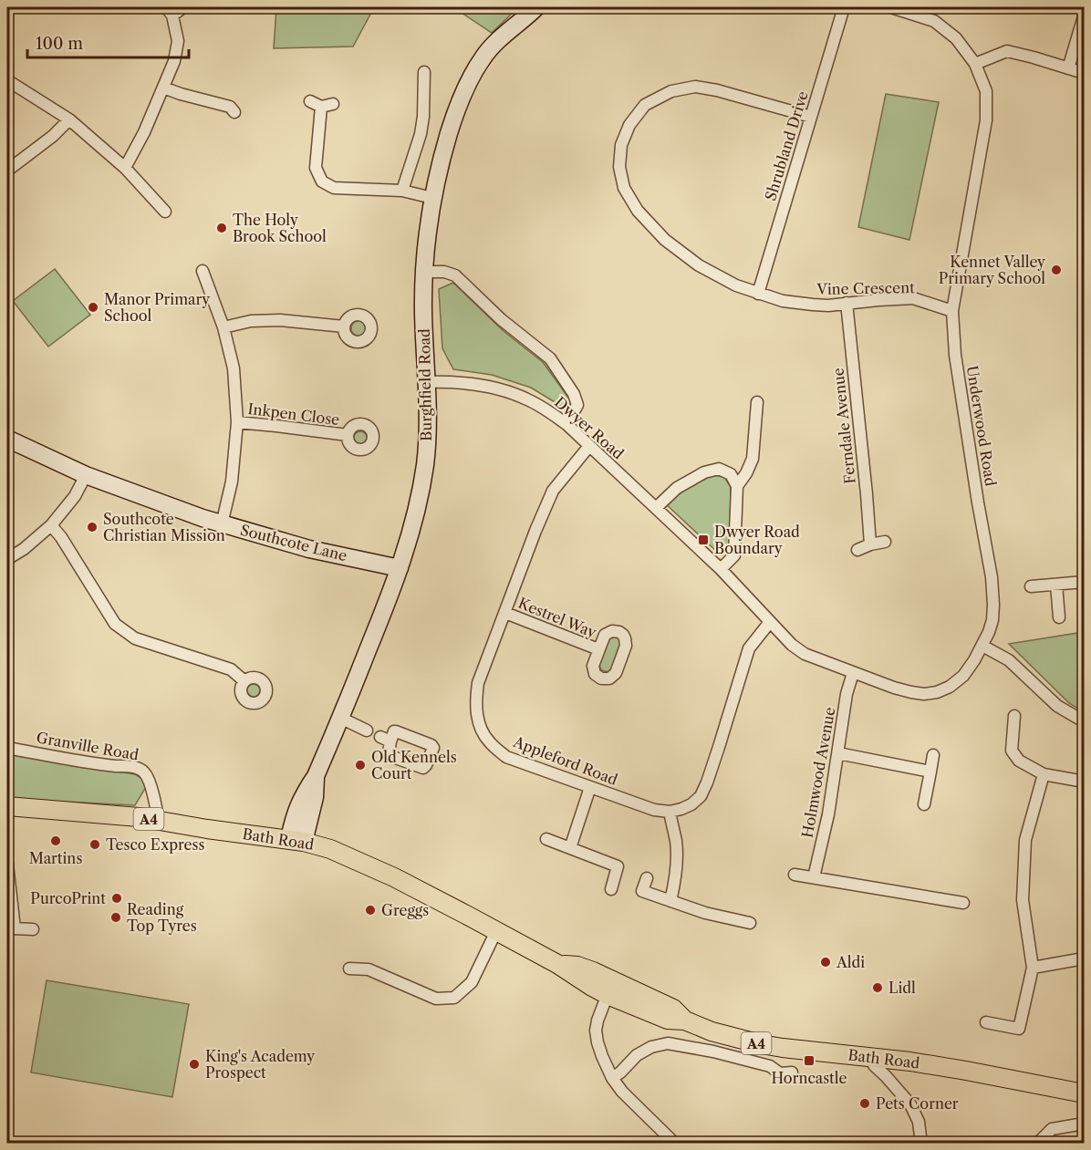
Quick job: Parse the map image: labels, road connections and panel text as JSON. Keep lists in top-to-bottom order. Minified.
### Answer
{"streets":{"main road":["A4","Bath Road"],"street":["Shrubland Drive","Vine Crescent","Burghfield Road","Inkpen Close","Ferndale Avenue","Underwood Road","Dwyer Road","Southcote Lane","Kestrel Way","Granville Road","Appleford Road","Holmwood Avenue"]},"crossings":[["Shrubland Drive","Vine Crescent"],["Vine Crescent","Ferndale Avenue"],["Vine Crescent","Underwood Road"],["Burghfield Road","Dwyer Road"],["Burghfield Road","Southcote Lane"],["Burghfield Road","Bath Road"],["Underwood Road","Dwyer Road"],["Underwood Road","Holmwood Avenue"],["Dwyer Road","Appleford Road"],["Kestrel Way","Appleford Road"],["Granville Road","Bath Road"]],"places":{"other":["The Holy Brook School","Kennet Valley Primary School","Manor Primary School","Southcote Christian Mission","Old Kennels Court","Martins","Tesco Express","PurcoPrint","Greggs","Reading Top Tyres","Aldi","Lidl","King's Academy Prospect","Pets Corner"],"transit":["Dwyer Road Boundary","Horncastle"]},"scale_bar":"100 m"}
